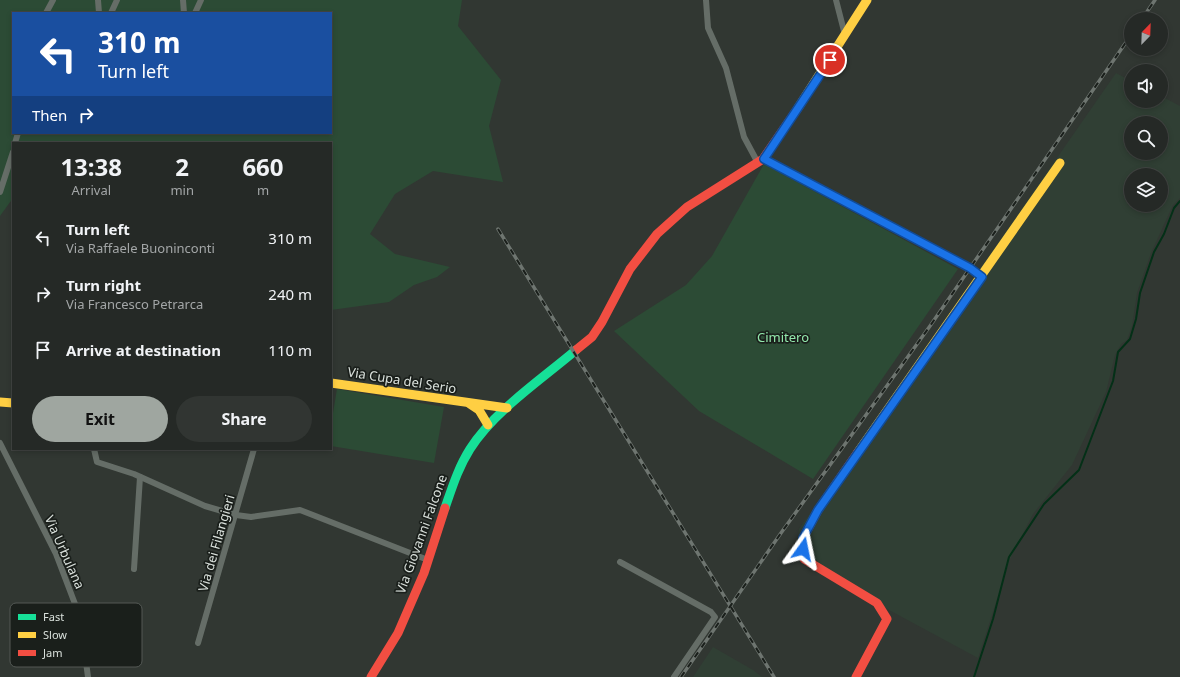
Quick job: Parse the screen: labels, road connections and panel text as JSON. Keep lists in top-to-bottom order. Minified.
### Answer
{"streets":{"street":["Via Cupa del Serio","Via Giovanni Falcone","Via dei Filangieri","Via Urbulana"]},"crossings":[["Via Cupa del Serio","Via Giovanni Falcone"]],"parks":["Cimitero"],"legend":["Fast","Slow","Jam"],"north":"top right","page":{"turn":["310 m","Turn left"],"then":"Then","eta":["13:38","Arrival","2","min","660","m"],"list":[{"name":"Turn left","note":"Via Raffaele Buoninconti","value":"310 m"},{"name":"Turn right","note":"Via Francesco Petrarca","value":"240 m"},{"name":"Arrive at destination","value":"110 m"}],"buttons":["Exit","Share"]}}
